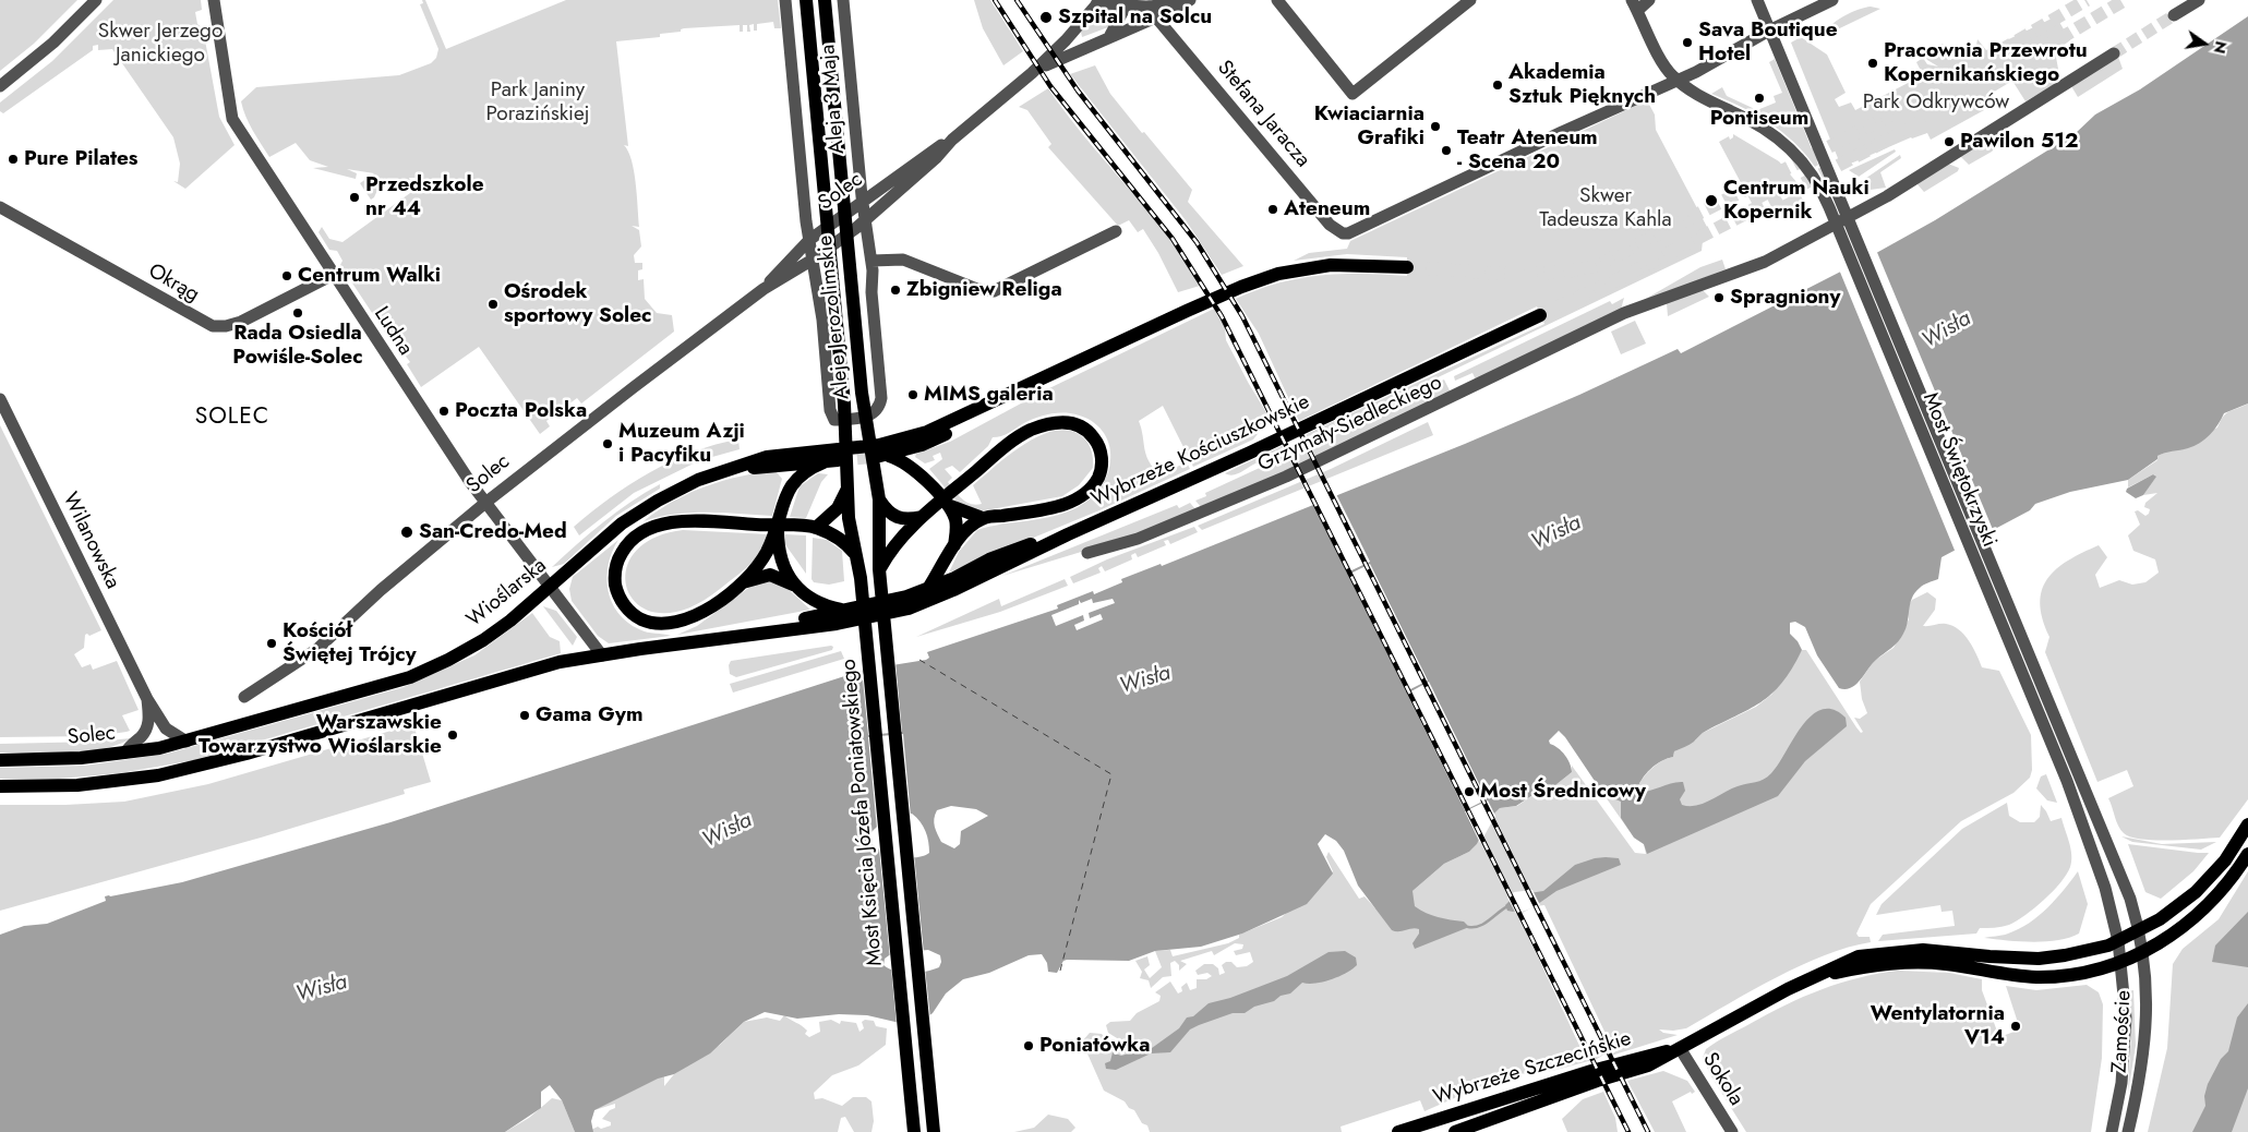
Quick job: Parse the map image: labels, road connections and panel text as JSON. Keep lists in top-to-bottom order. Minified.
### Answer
{"streets":{"main road":["Solec","Aleje Jerozolimskie","Wybrzeże Kościuszkowskie","Wioślarska","Most Księcia Józefa Poniatowskiego","Wybrzeże Szczecińskie"],"street":["Aleja 3 Maja","Stefana Jaracza","Okrąg","Ludna","Grzymały-Siedleckiego","Most Świętokrzyski","Wilanowska","Zamoście","Sokola"]},"crossings":[["Aleja 3 Maja","Solec"],["Stefana Jaracza","Solec"],["Stefana Jaracza","Most Świętokrzyski"],["Solec","Ludna"],["Solec","Wilanowska"],["Solec","Wioślarska"],["Okrąg","Ludna"],["Aleje Jerozolimskie","Wioślarska"],["Aleje Jerozolimskie","Most Księcia Józefa Poniatowskiego"],["Ludna","Wioślarska"],["Most Świętokrzyski","Zamoście"],["Most Świętokrzyski","Wybrzeże Szczecińskie"],["Wilanowska","Wioślarska"],["Zamoście","Wybrzeże Szczecińskie"],["Wybrzeże Szczecińskie","Sokola"]],"districts":["SOLEC"],"water":["Wisła"],"parks":["Skwer Jerzego Janickiego","Park Janiny Porazińskiej","Park Odkrywców","Skwer Tadeusza Kahla"],"places":["Szpital na Solcu","Sava Boutique Hotel","Pracownia Przewrotu Kopernikańskiego","Akademia Sztuk Pięknych","Pontiseum","Kwiaciarnia Grafiki","Pawilon 512","Teatr Ateneum - Scena 20","Pure Pilates","Przedszkole nr 44","Centrum Nauki Kopernik","Ateneum","Centrum Walki","Zbigniew Religa","Spragniony","Ośrodek sportowy Solec","Rada Osiedla Powiśle-Solec","MIMS galeria","Poczta Polska","Muzeum Azji i Pacyfiku","San-Credo-Med","Kościół Świętej Trójcy","Gama Gym","Warszawskie Towarzystwo Wioślarskie","Most Średnicowy","Wentylatornia V14","Poniatówka"],"north":"right"}
